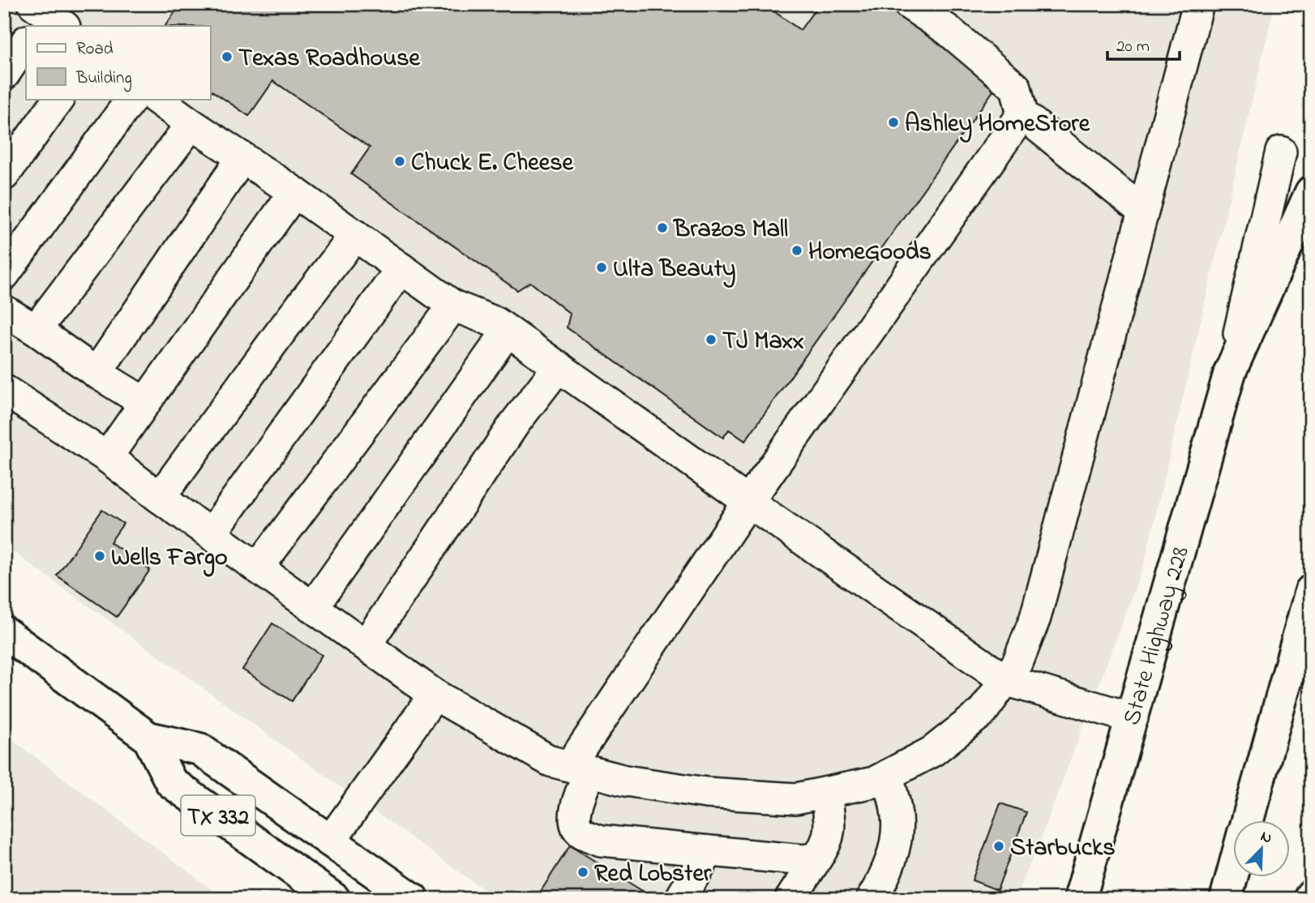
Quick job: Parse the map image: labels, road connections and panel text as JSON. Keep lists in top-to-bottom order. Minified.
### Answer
{"streets":{"main road":["State Highway 228","TX 332"]},"places":["Texas Roadhouse","Ashley HomeStore","Chuck E. Cheese","Brazos Mall","HomeGoods","Ulta Beauty","TJ Maxx","Wells Fargo","Starbucks","Red Lobster"],"legend":["Road","Building"],"scale_bar":"20 m","north":"top right"}
